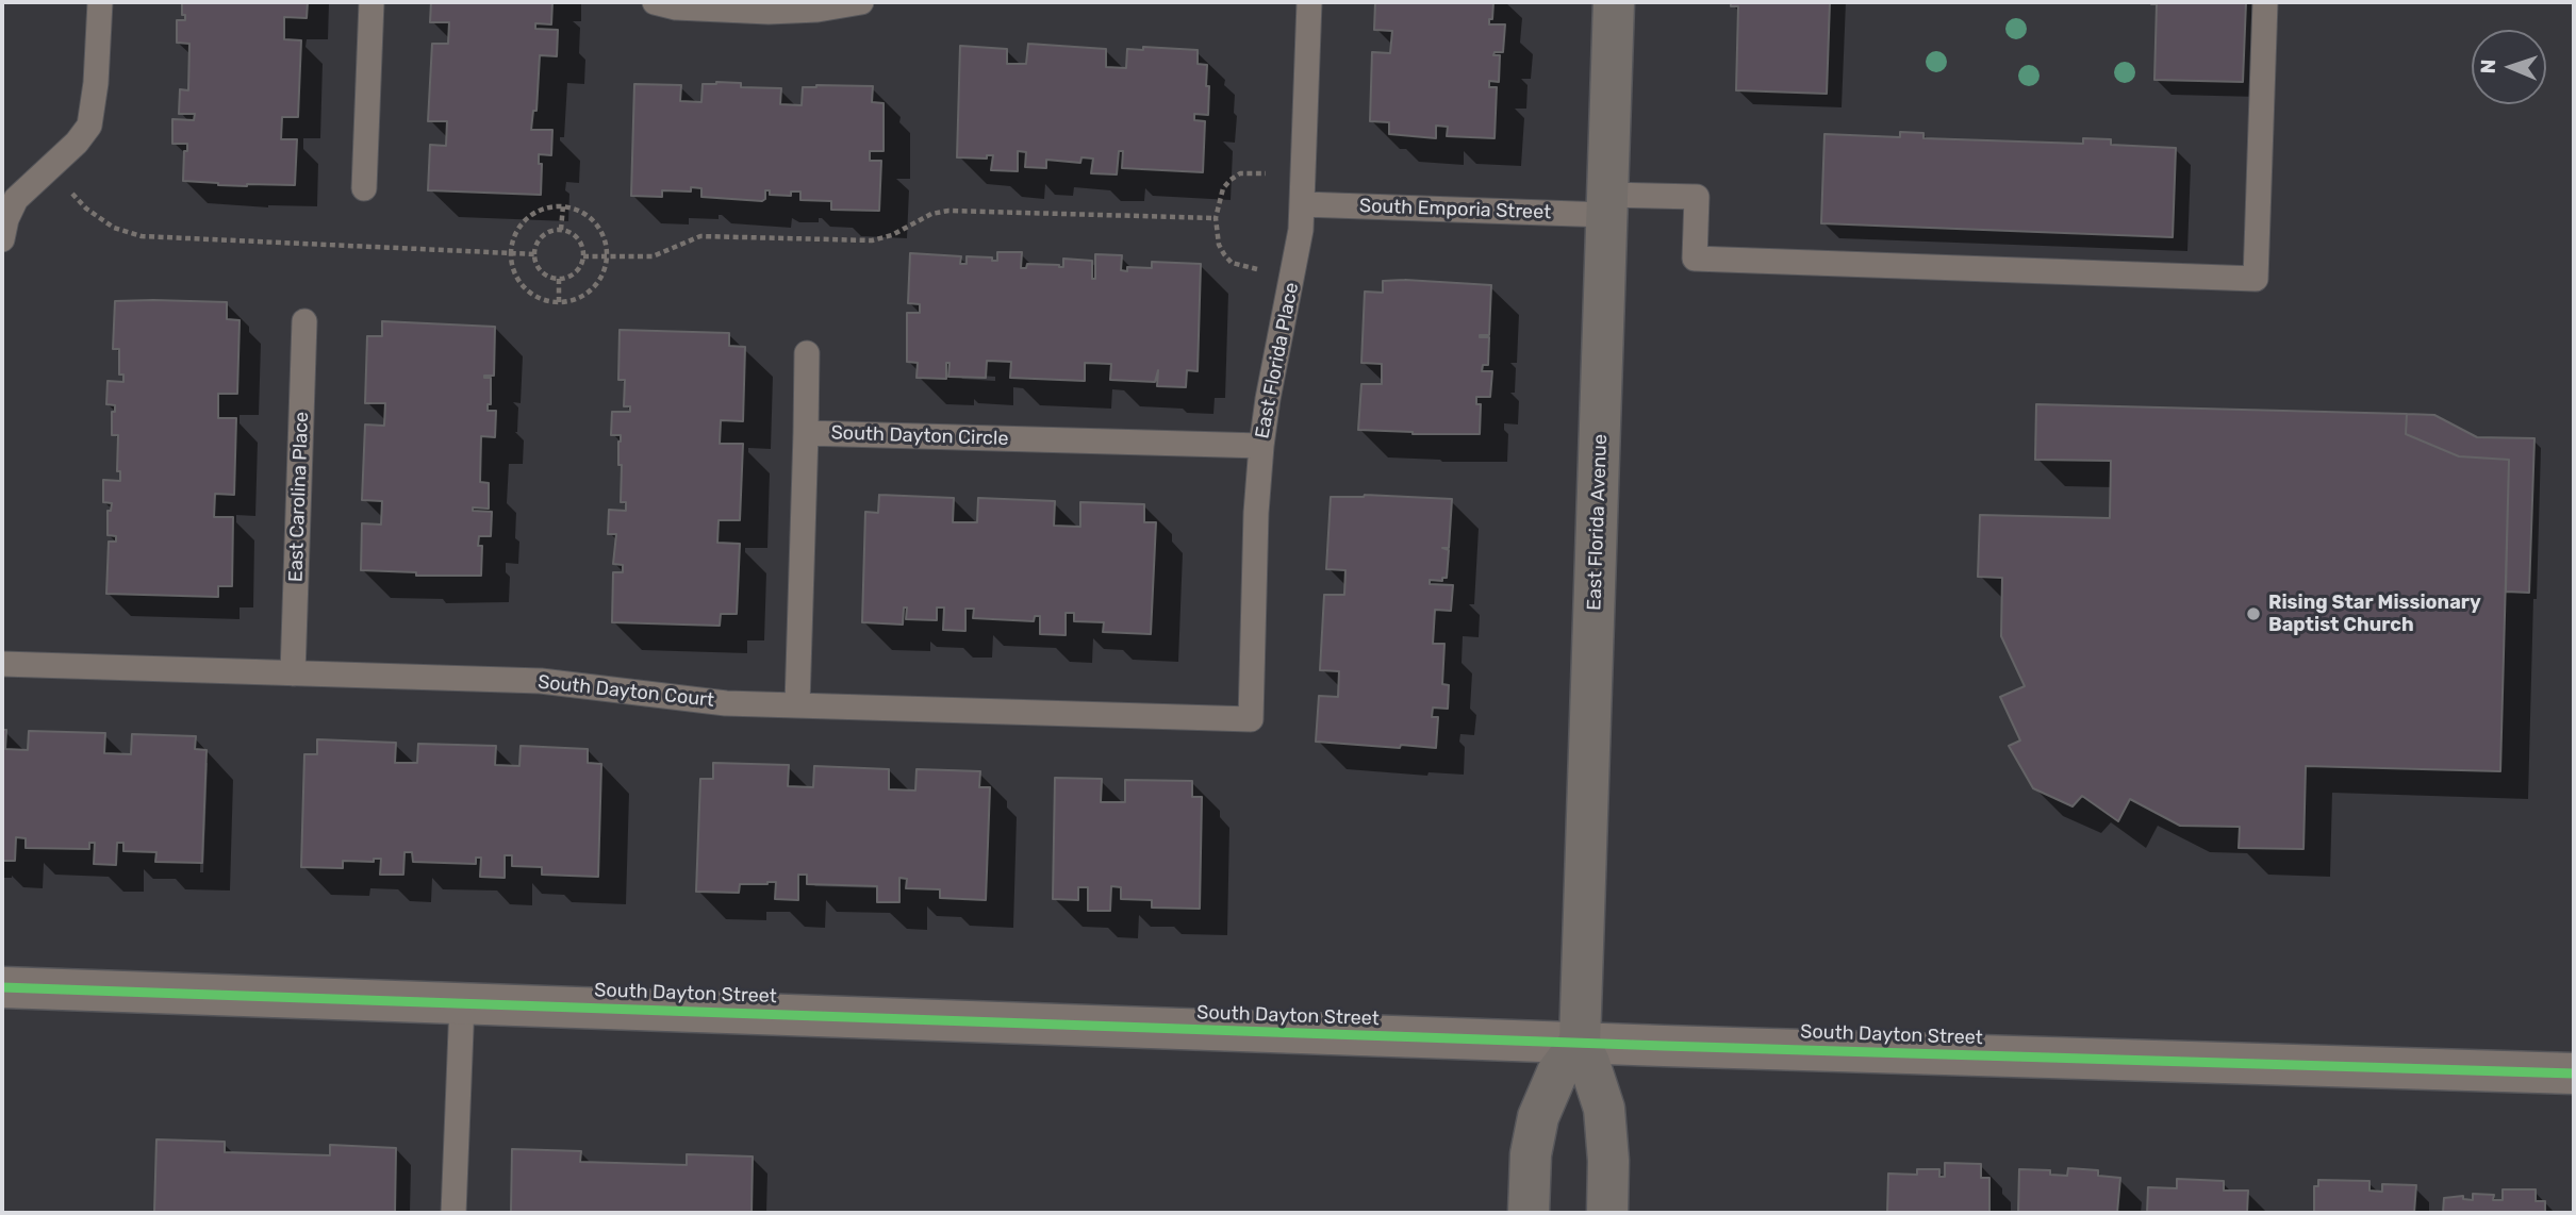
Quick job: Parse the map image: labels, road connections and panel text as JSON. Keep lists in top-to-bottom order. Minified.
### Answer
{"streets":{"main road":["East Florida Avenue"],"street":["South Dayton Street"],"lane":["South Emporia Street","East Florida Place","South Dayton Circle","East Carolina Place","South Dayton Court"]},"crossings":[["South Emporia Street","East Florida Place"],["South Emporia Street","East Florida Avenue"],["East Florida Place","South Dayton Circle"],["East Florida Place","South Dayton Court"],["South Dayton Circle","South Dayton Court"],["East Carolina Place","South Dayton Court"],["East Florida Avenue","South Dayton Street"]],"places":["Rising Star Missionary Baptist Church"],"north":"left"}
